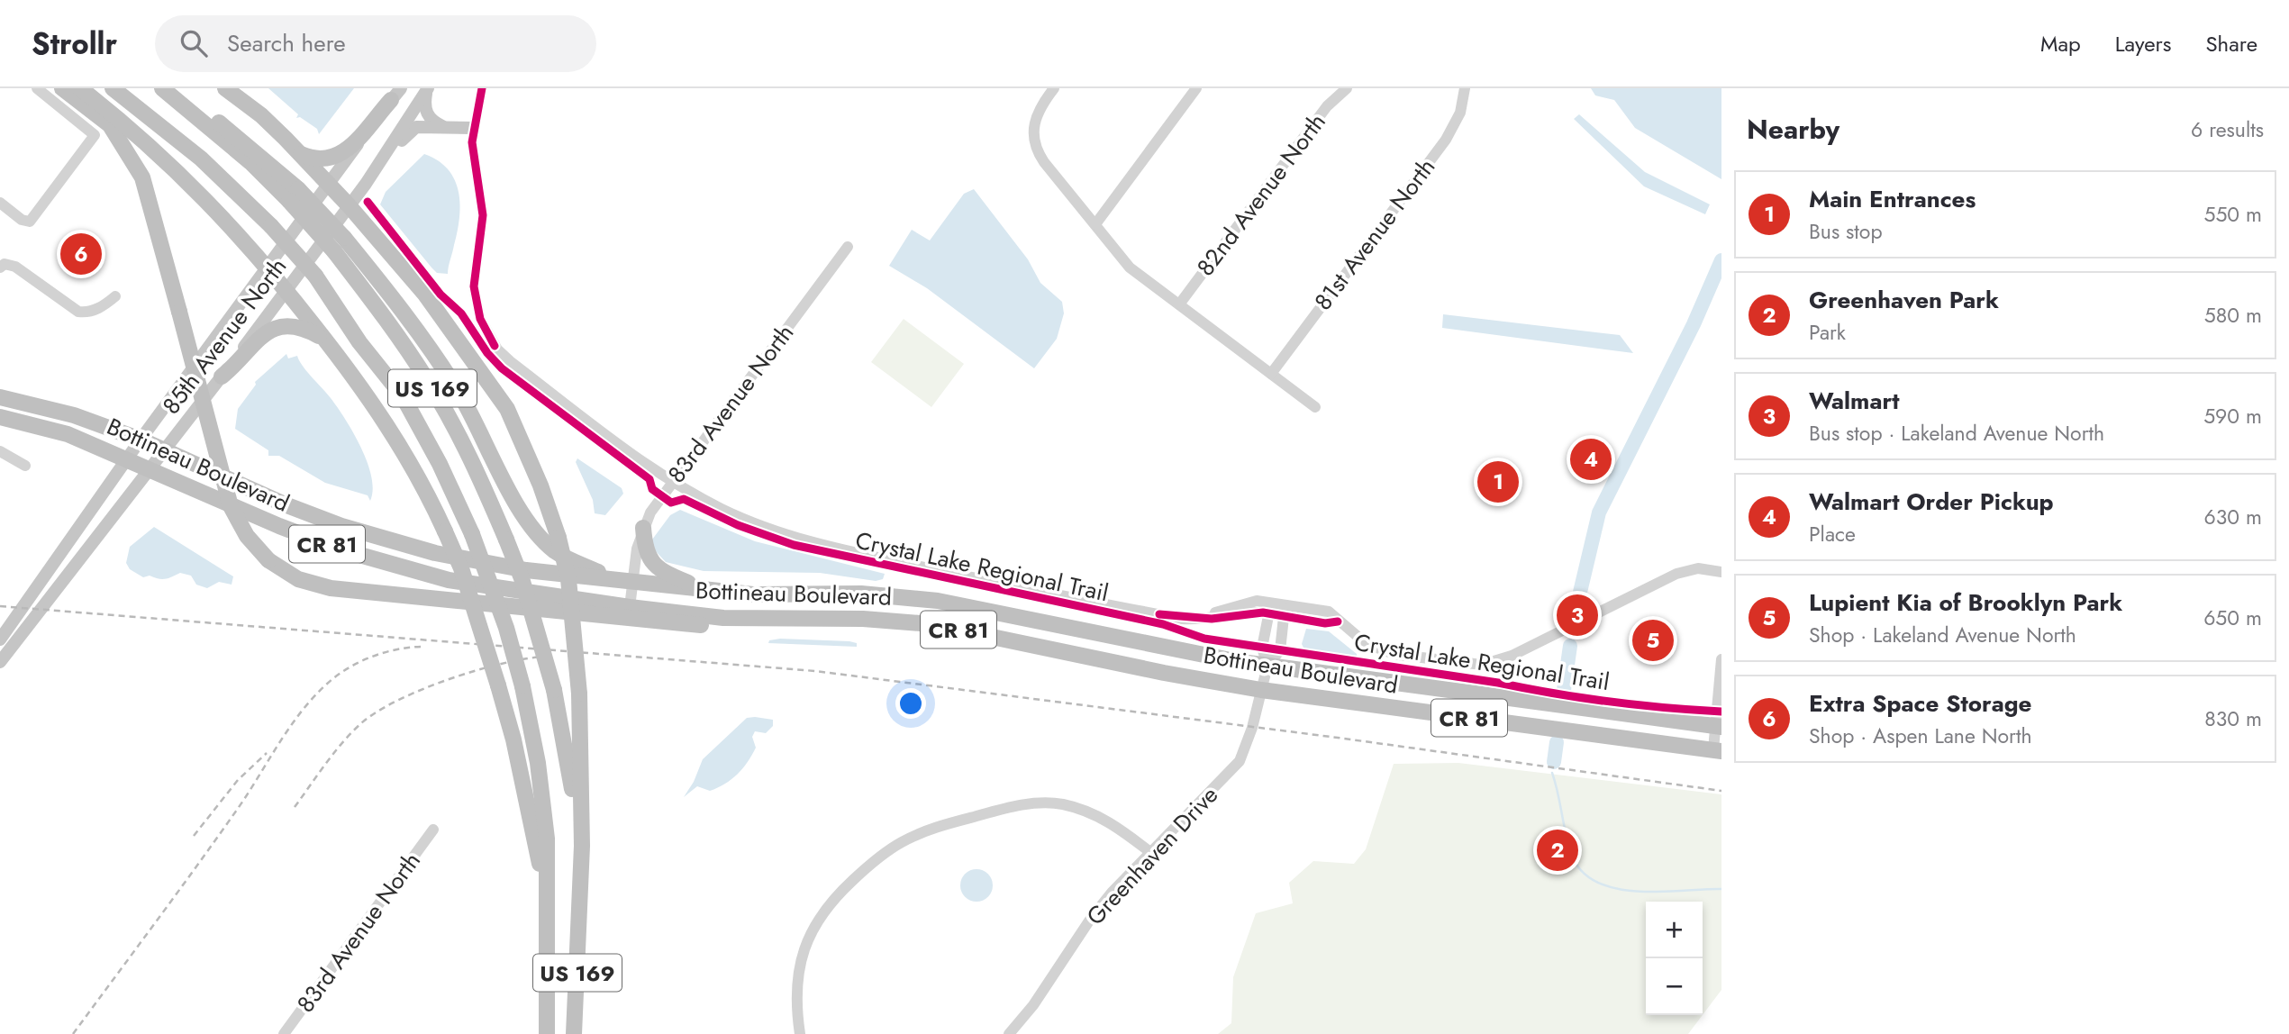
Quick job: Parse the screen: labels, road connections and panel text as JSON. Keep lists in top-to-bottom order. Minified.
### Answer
{"streets":{"highway":["US 169","Bottineau Boulevard","CR 81"],"main road":["85th Avenue North"],"street":["82nd Avenue North","81st Avenue North","83rd Avenue North","Greenhaven Drive"],"cycle path":["Crystal Lake Regional Trail"]},"crossings":[["85th Avenue North","Bottineau Boulevard"],["83rd Avenue North","Bottineau Boulevard"],["Bottineau Boulevard","Greenhaven Drive"]],"page":{"header":"Strollr","search":"Search here","nav":["Map","Layers","Share"],"heading":["Nearby","6 results"],"list":[{"mark":"1","name":"Main Entrances","note":"Bus stop","value":"550 m"},{"mark":"2","name":"Greenhaven Park","note":"Park","value":"580 m"},{"mark":"3","name":"Walmart","note":"Bus stop · Lakeland Avenue North","value":"590 m"},{"mark":"4","name":"Walmart Order Pickup","note":"Place","value":"630 m"},{"mark":"5","name":"Lupient Kia of Brooklyn Park","note":"Shop · Lakeland Avenue North","value":"650 m"},{"mark":"6","name":"Extra Space Storage","note":"Shop · Aspen Lane North","value":"830 m"}],"pins":["6","4","1","3","5","2"],"map_buttons":["+","−"]}}
